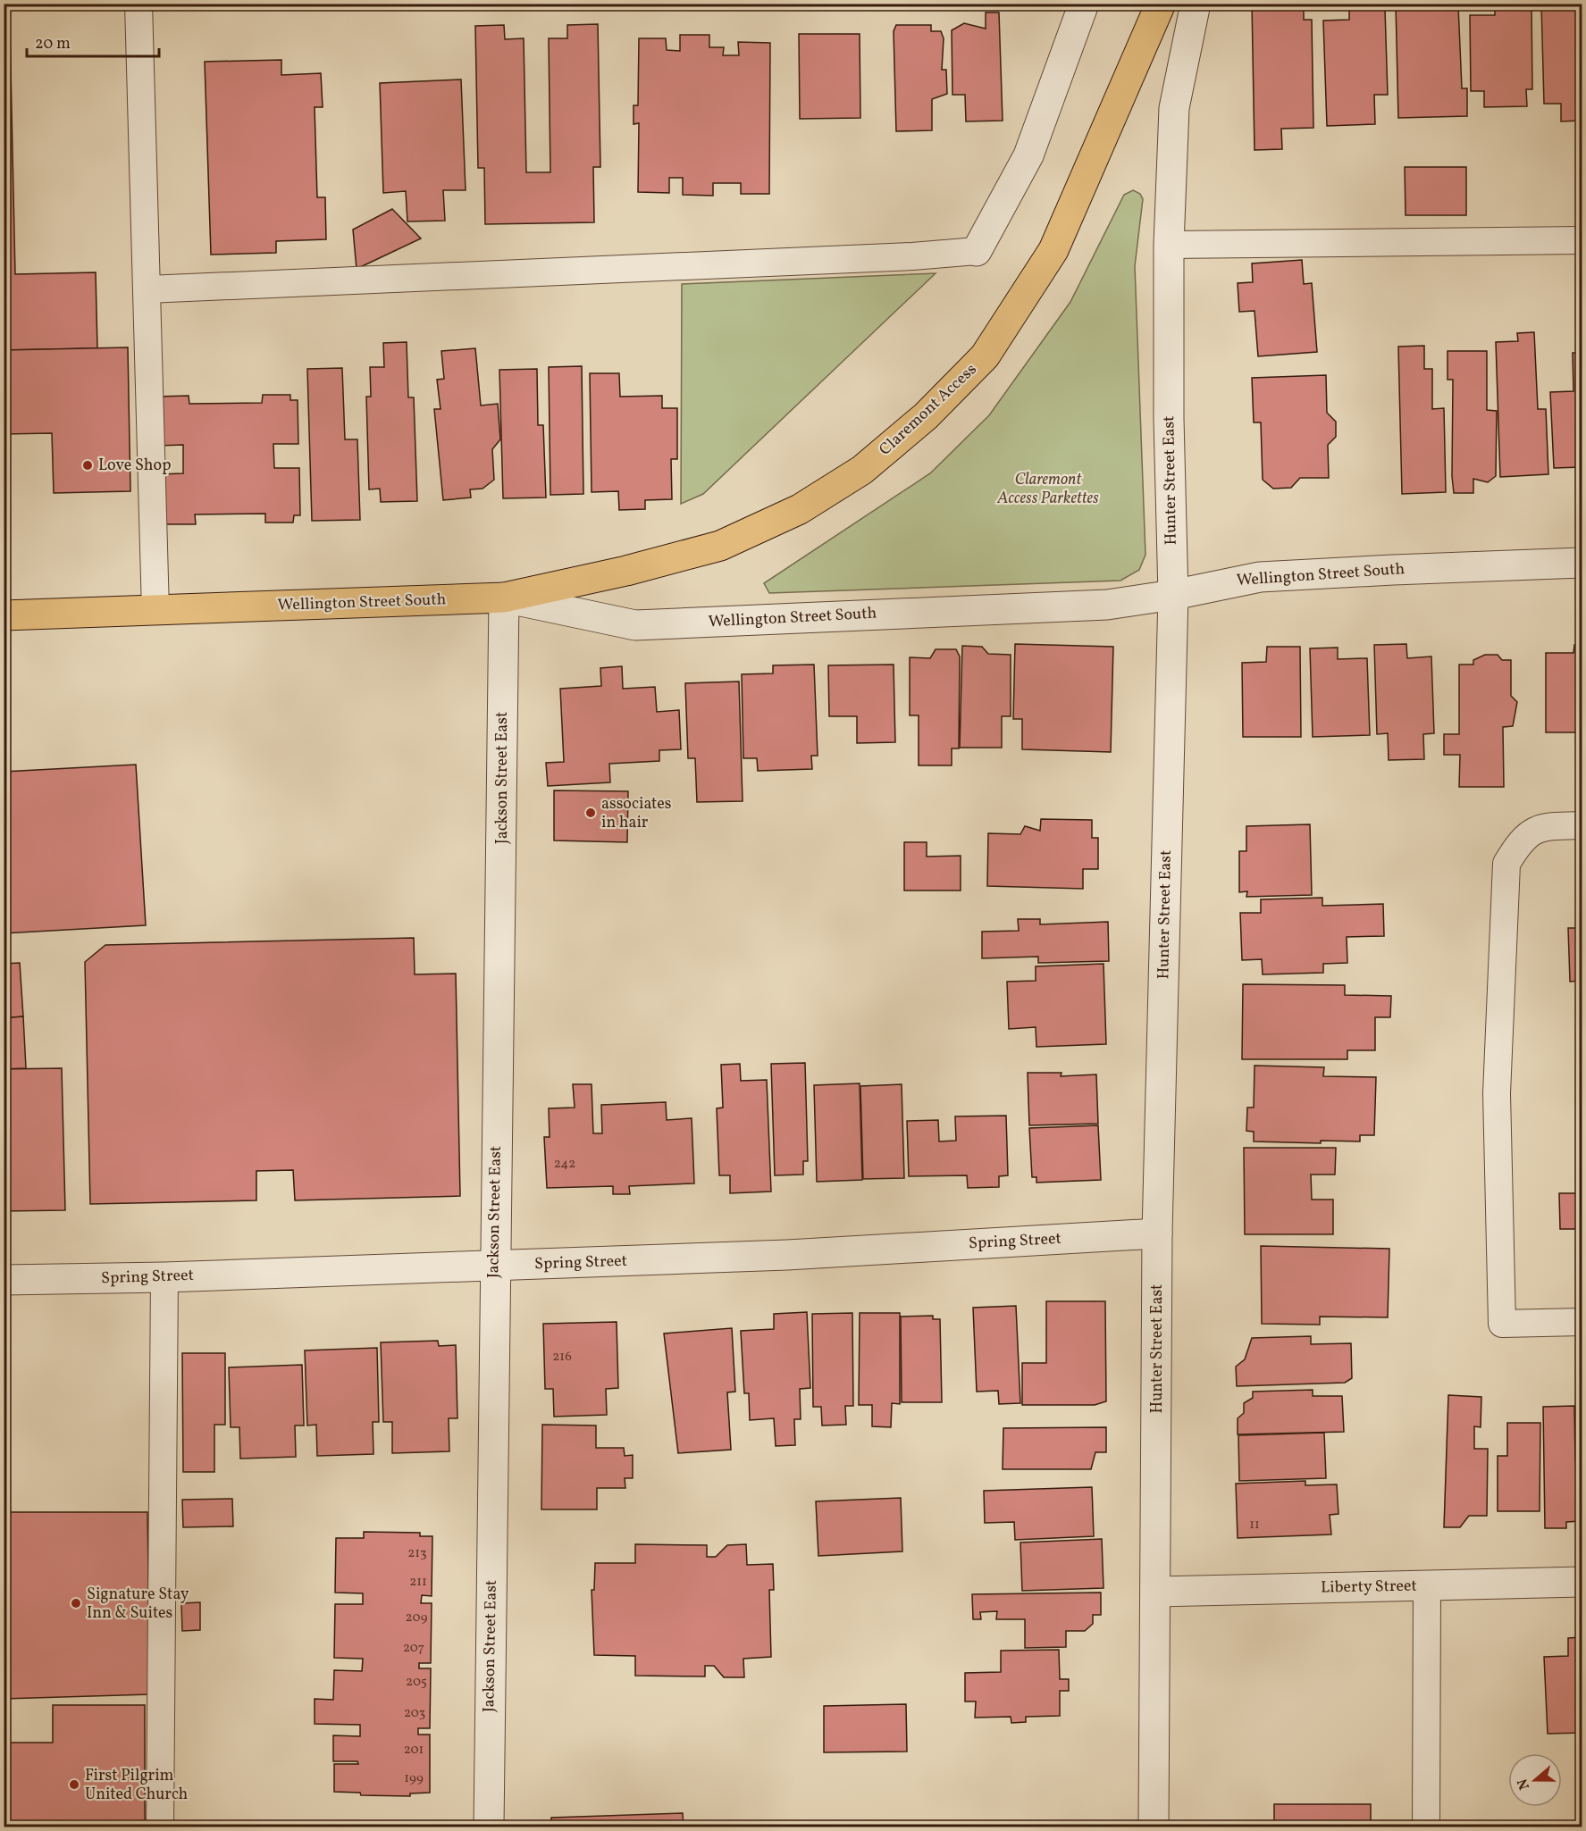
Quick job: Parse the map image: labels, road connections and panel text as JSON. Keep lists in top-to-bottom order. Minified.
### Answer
{"streets":{"main road":["Claremont Access","Wellington Street South"],"street":["Hunter Street East","Jackson Street East","Spring Street","Liberty Street"]},"crossings":[["Claremont Access","Wellington Street South"],["Claremont Access","Jackson Street East"],["Hunter Street East","Wellington Street South"],["Hunter Street East","Spring Street"],["Hunter Street East","Liberty Street"],["Wellington Street South","Jackson Street East"],["Jackson Street East","Spring Street"]],"parks":["Claremont Access Parkettes"],"places":["Love Shop","associates in hair","Signature Stay Inn & Suites","First Pilgrim United Church"],"house_numbers":["242","216","11","213","211","209","207","205","203","201","199"],"scale_bar":"20 m","north":"left"}
